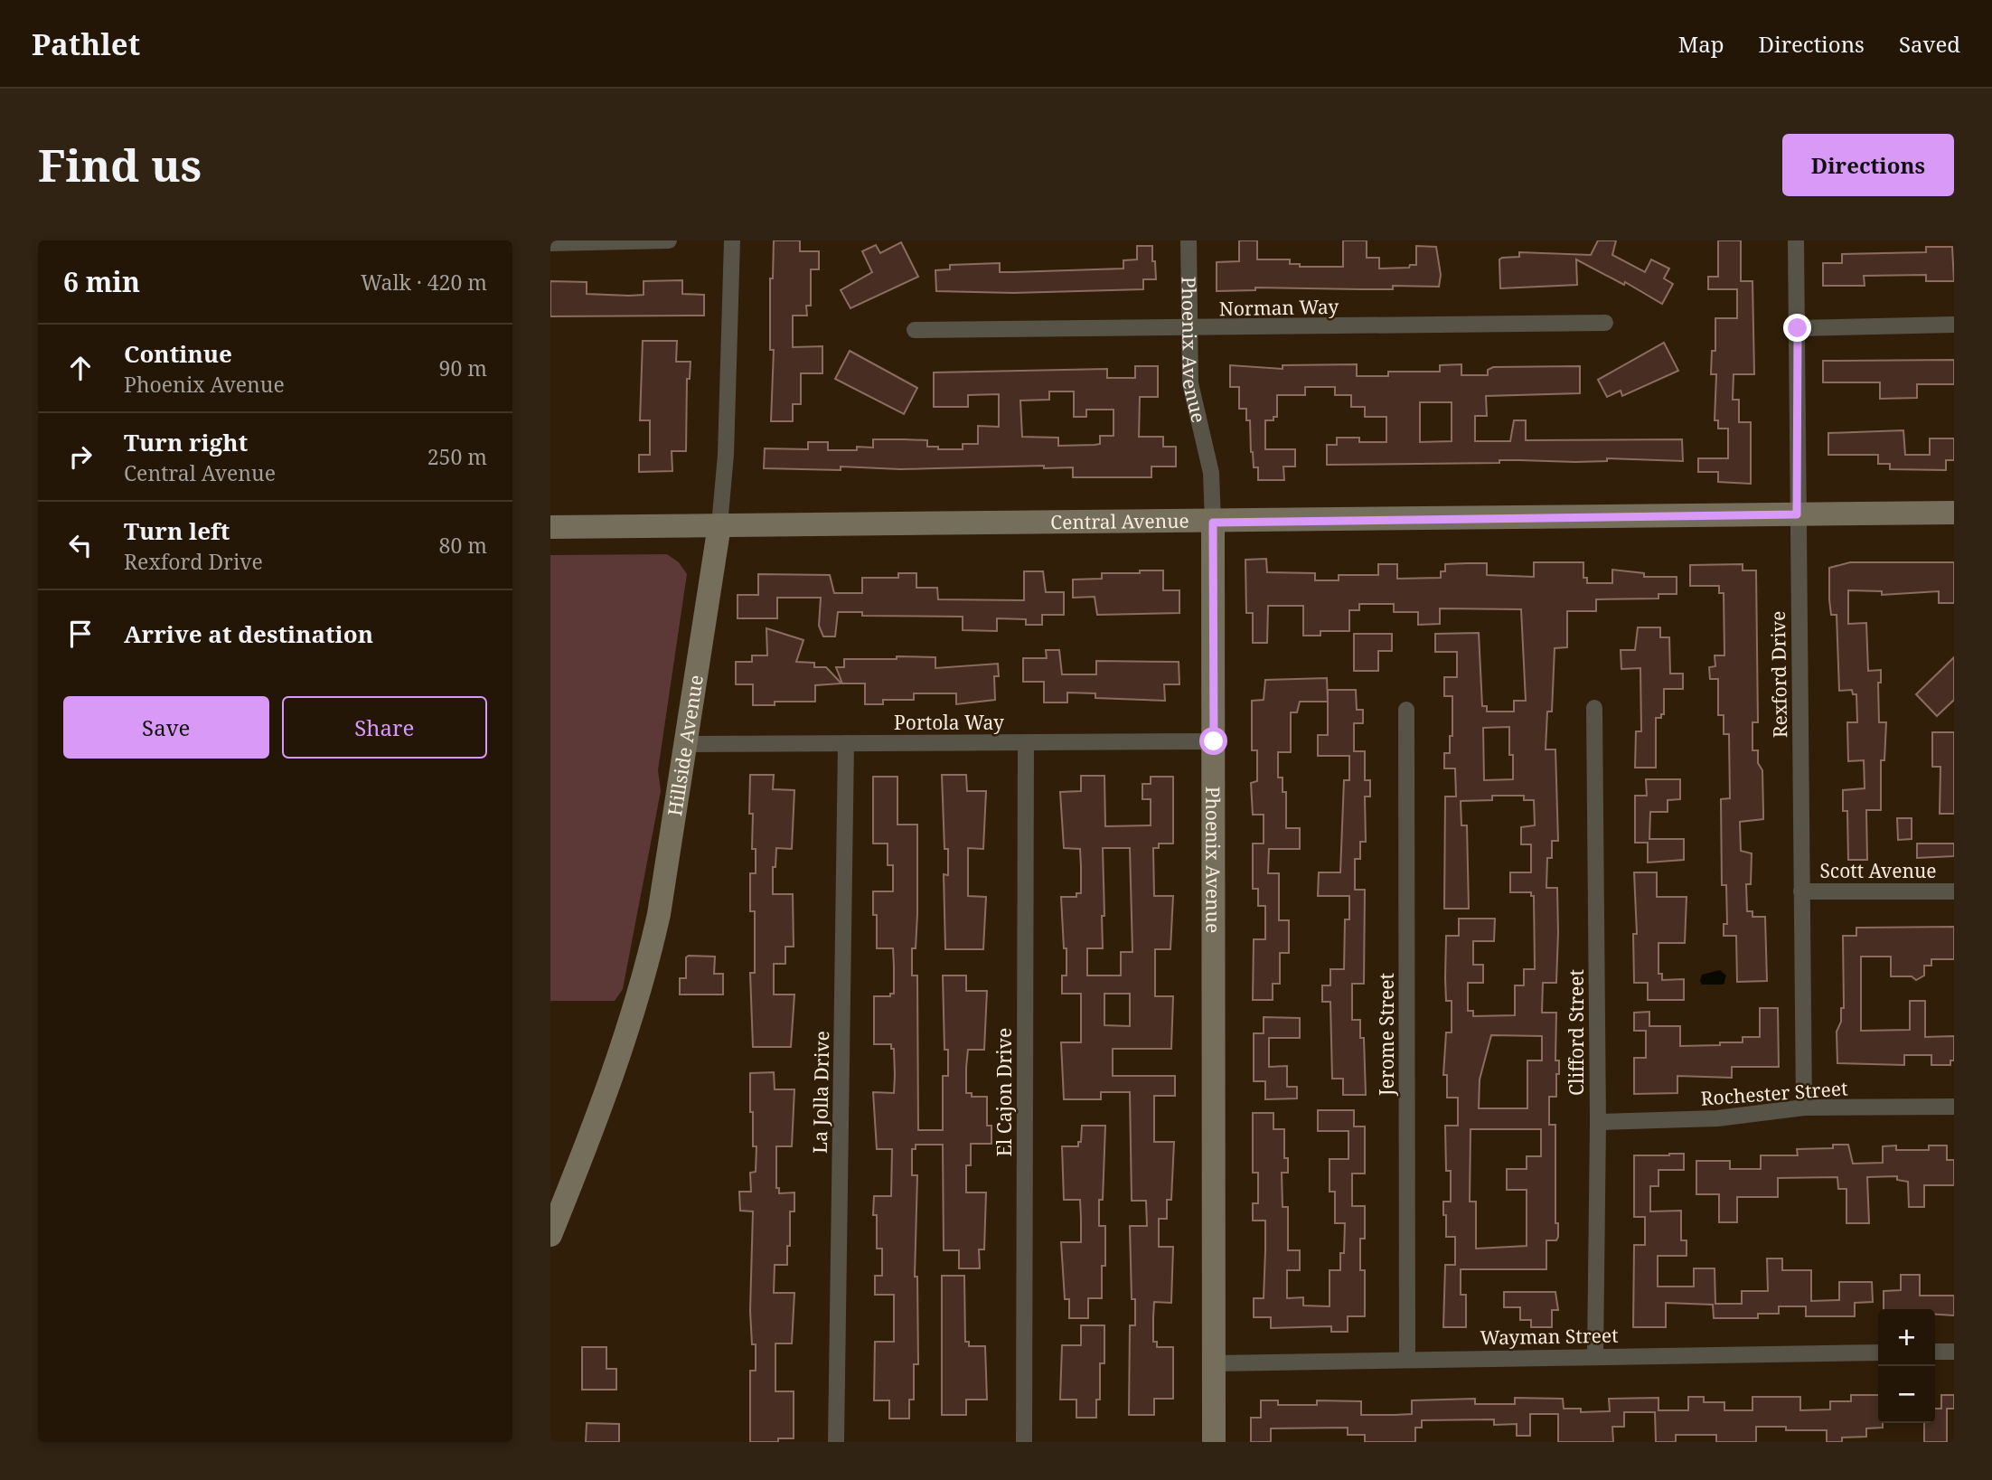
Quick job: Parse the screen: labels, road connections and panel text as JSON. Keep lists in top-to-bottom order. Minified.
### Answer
{"streets":{"street":["Norman Way","Phoenix Avenue","Central Avenue","Rexford Drive","Portola Way","Hillside Avenue","Scott Avenue","Clifford Street","Jerome Street","La Jolla Drive","El Cajon Drive","Rochester Street","Wayman Street"]},"crossings":[["Norman Way","Phoenix Avenue"],["Phoenix Avenue","Central Avenue"],["Phoenix Avenue","Portola Way"],["Phoenix Avenue","Wayman Street"],["Central Avenue","Rexford Drive"],["Central Avenue","Hillside Avenue"],["Rexford Drive","Scott Avenue"],["Rexford Drive","Rochester Street"],["Portola Way","Hillside Avenue"],["Portola Way","La Jolla Drive"],["Portola Way","El Cajon Drive"],["Clifford Street","Rochester Street"],["Clifford Street","Wayman Street"],["Jerome Street","Wayman Street"]],"page":{"header":"Pathlet","nav":["Map","Directions","Saved"],"buttons":["Directions",["Save","Share"]],"title":"Find us","heading":["6 min","Walk · 420 m"],"list":[["Continue","Phoenix Avenue","90 m"],["Turn right","Central Avenue","250 m"],["Turn left","Rexford Drive","80 m"],"Arrive at destination"],"map_buttons":["+","−"]}}
